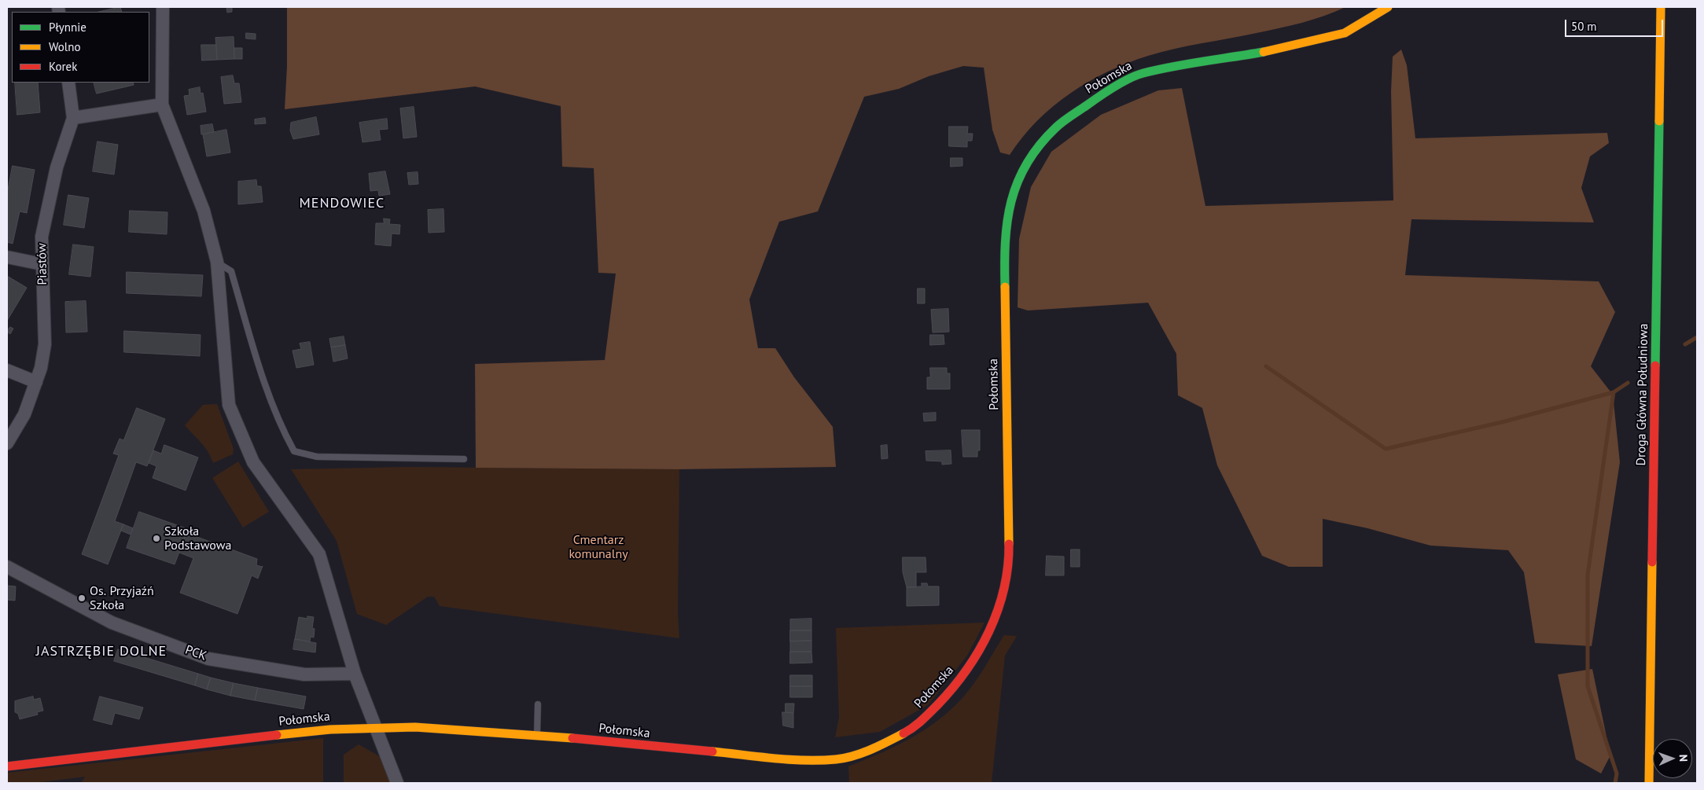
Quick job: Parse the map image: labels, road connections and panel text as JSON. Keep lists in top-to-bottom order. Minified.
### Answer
{"streets":{"street":["Połomska","Piastów","Droga Główna Południowa","PCK"]},"districts":["MENDOWIEC","JASTRZĘBIE DOLNE"],"parks":["Cmentarz komunalny"],"places":["Szkoła Podstawowa","Os. Przyjaźń Szkoła"],"legend":["Płynnie","Wolno","Korek"],"scale_bar":"50 m","north":"right"}
